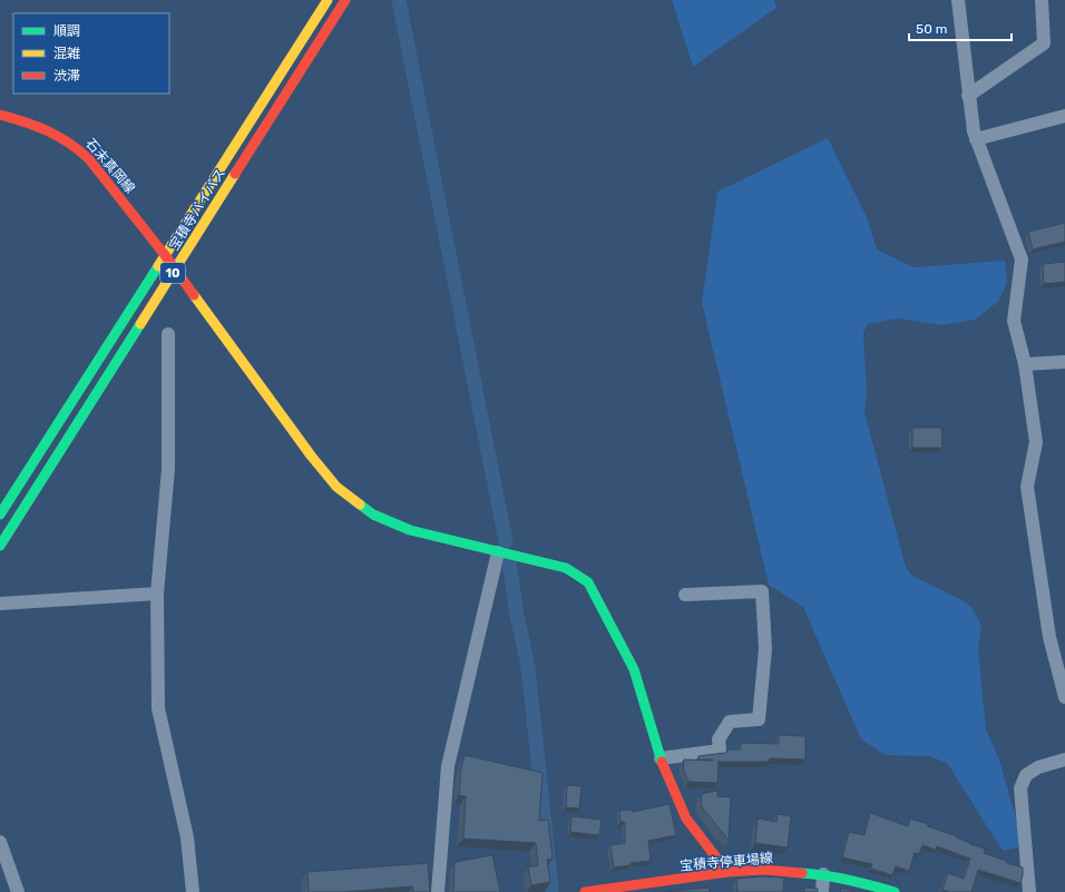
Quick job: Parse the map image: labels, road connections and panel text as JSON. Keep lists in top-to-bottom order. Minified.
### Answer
{"streets":{"main road":["石末真岡線","宝積寺バイパス","10","宝積寺停車場線"]},"crossings":[["石末真岡線","宝積寺バイパス"],["石末真岡線","宝積寺停車場線"]],"legend":["順調","混雑","渋滞"],"scale_bar":"50 m"}
